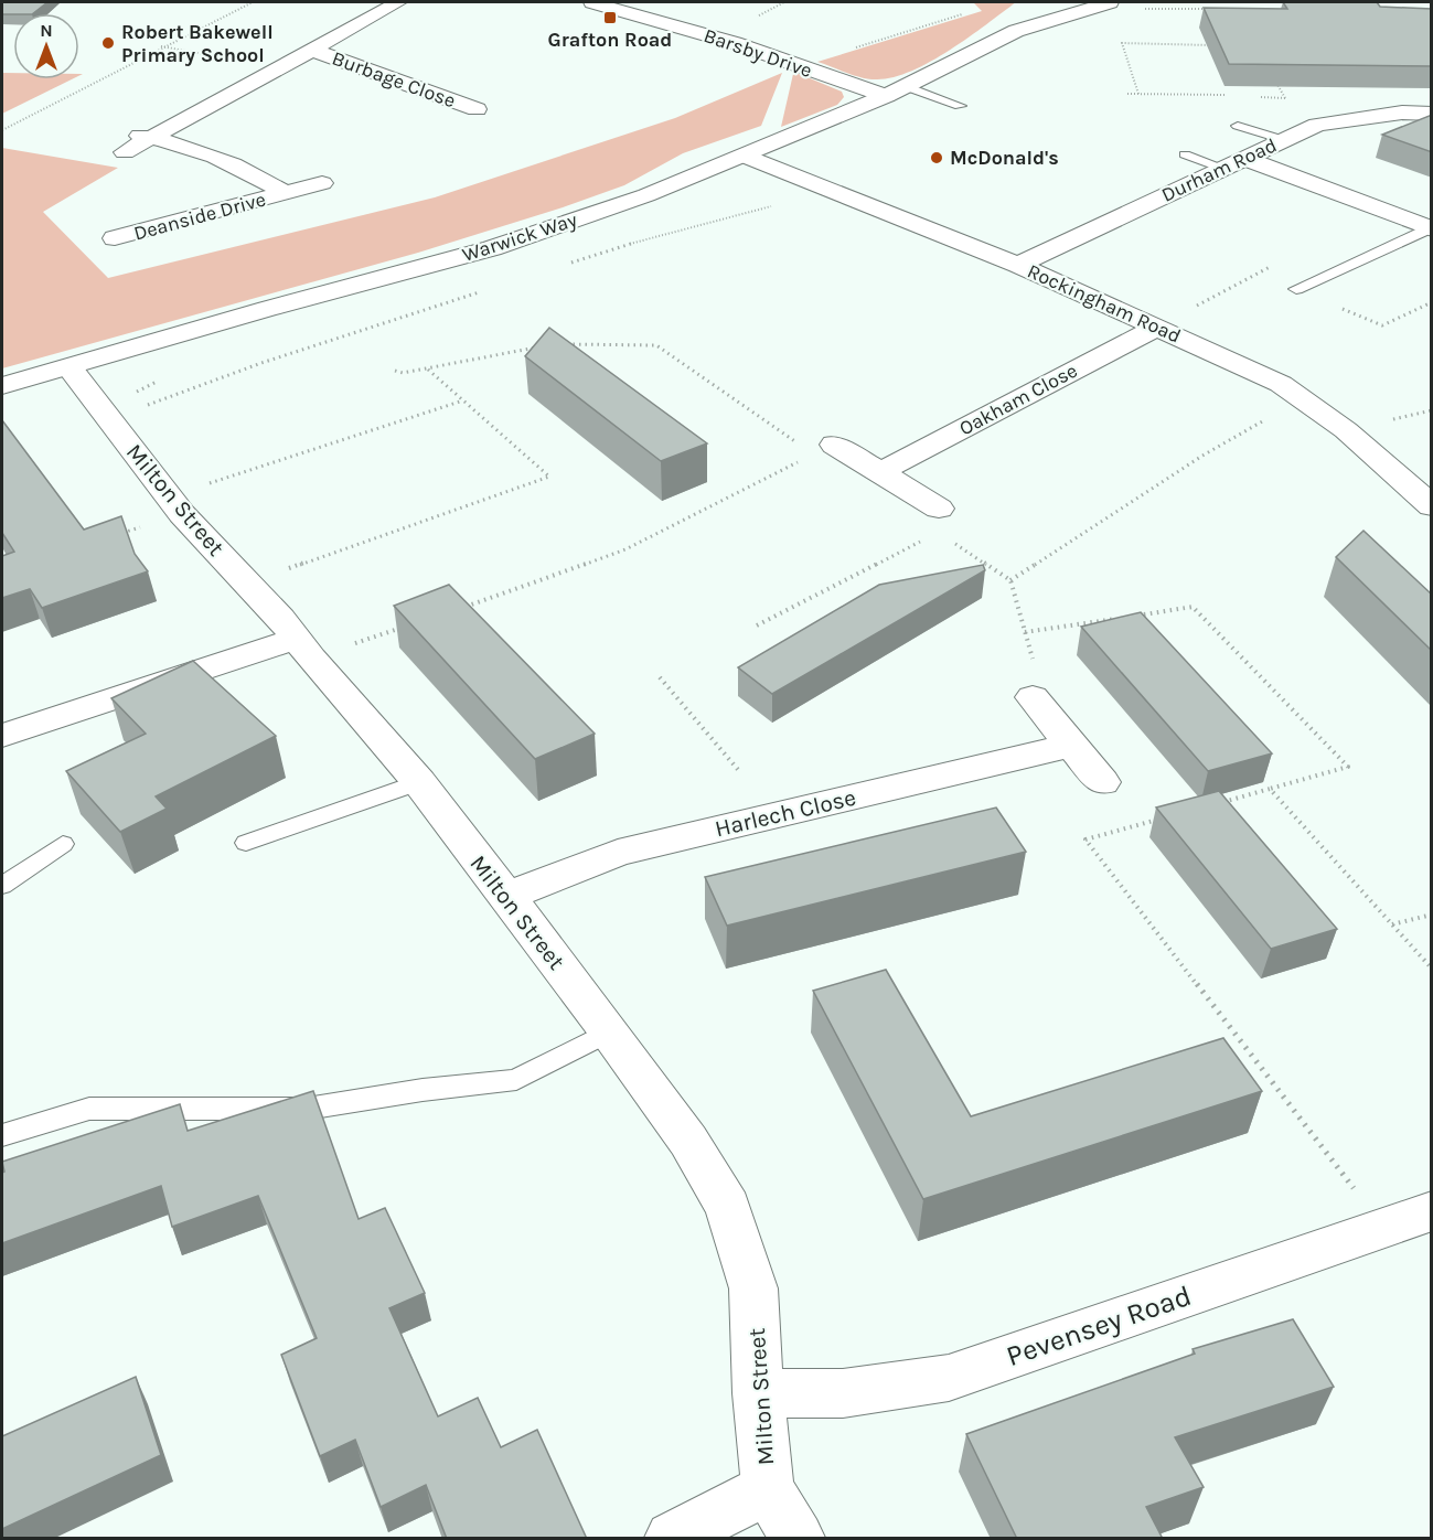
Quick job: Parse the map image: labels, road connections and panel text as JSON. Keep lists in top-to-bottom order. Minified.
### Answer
{"streets":{"street":["Barsby Drive","Burbage Close","Durham Road","Deanside Drive","Warwick Way","Rockingham Road","Oakham Close","Milton Street","Harlech Close","Pevensey Road"]},"crossings":[["Barsby Drive","Warwick Way"],["Durham Road","Rockingham Road"],["Warwick Way","Rockingham Road"],["Warwick Way","Milton Street"],["Rockingham Road","Oakham Close"],["Milton Street","Harlech Close"],["Milton Street","Pevensey Road"]],"places":{"transit":["Grafton Road"],"other":["Robert Bakewell Primary School","McDonald's"]},"north":"top"}
